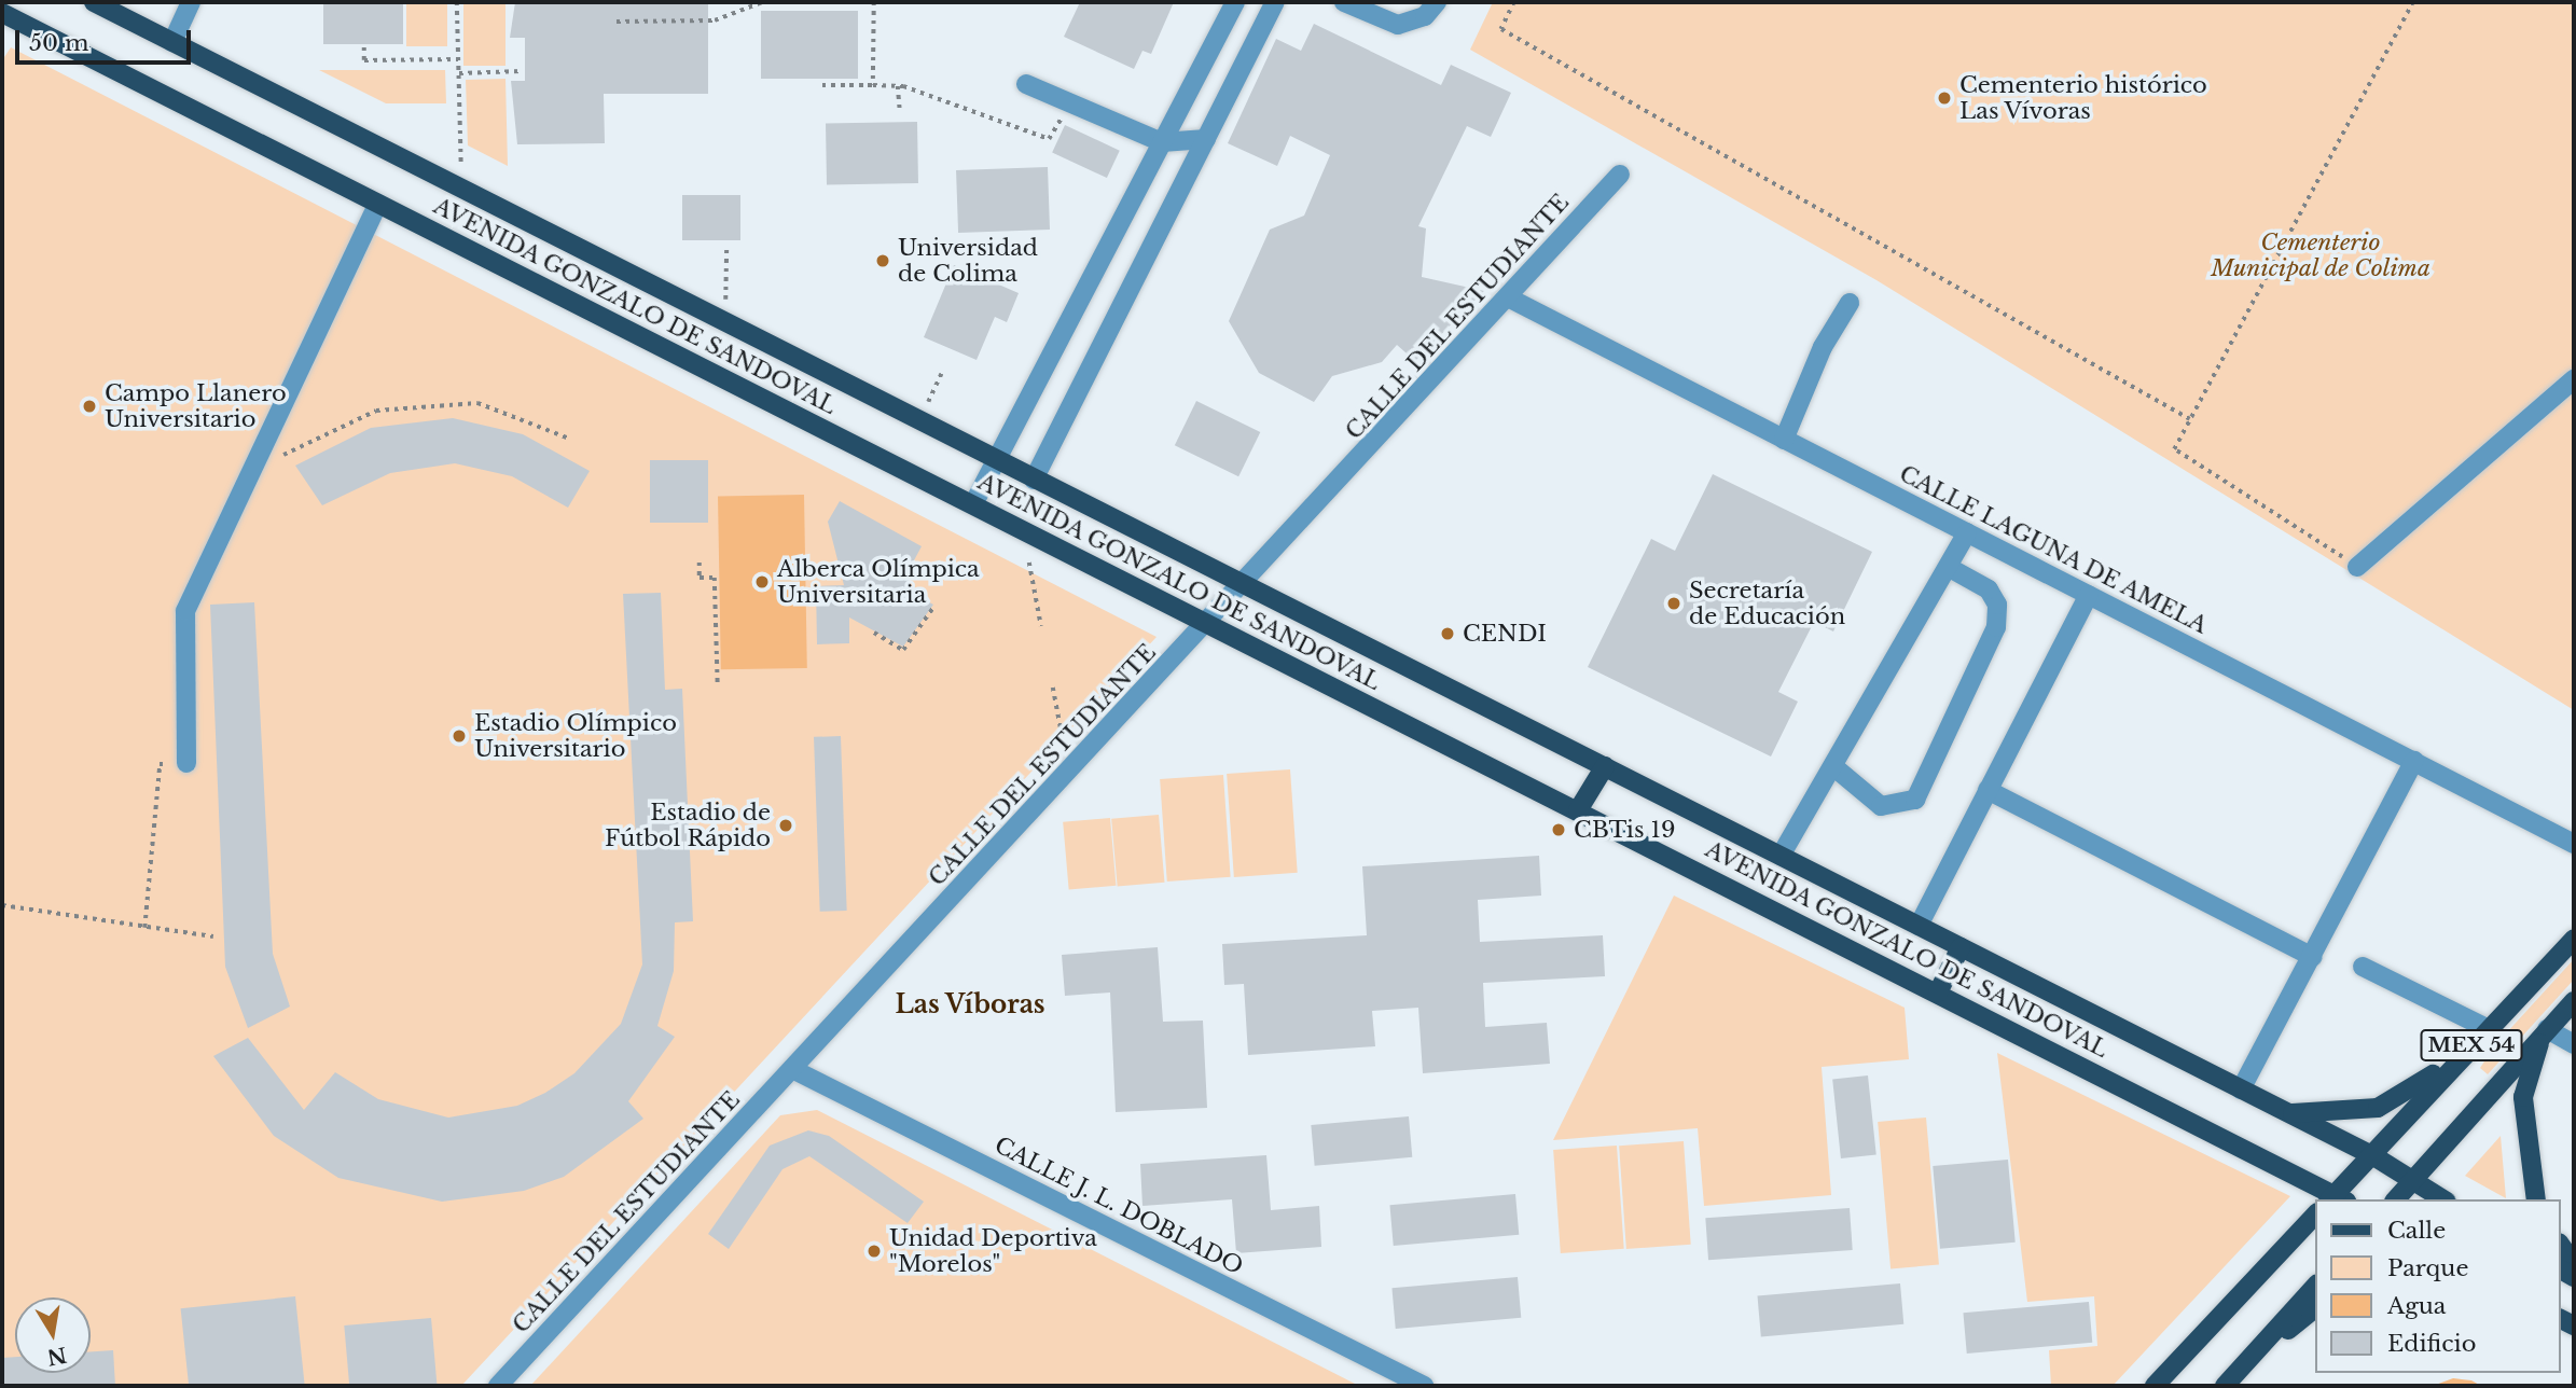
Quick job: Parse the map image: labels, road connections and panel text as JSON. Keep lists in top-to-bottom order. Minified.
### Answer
{"streets":{"main road":["AVENIDA GONZALO DE SANDOVAL","MEX 54"],"street":["CALLE DEL ESTUDIANTE","CALLE LAGUNA DE AMELA","CALLE J. L. DOBLADO"]},"crossings":[["AVENIDA GONZALO DE SANDOVAL","CALLE DEL ESTUDIANTE"],["AVENIDA GONZALO DE SANDOVAL","MEX 54"],["CALLE DEL ESTUDIANTE","CALLE LAGUNA DE AMELA"],["CALLE DEL ESTUDIANTE","CALLE J. L. DOBLADO"]],"districts":["Las Víboras"],"parks":["Cementerio Municipal de Colima"],"places":["Cementerio histórico Las Vívoras","Universidad de Colima","Campo Llanero Universitario","Alberca Olímpica Universitaria","Secretaría de Educación","CENDI","Estadio Olímpico Universitario","Estadio de Fútbol Rápido","CBTis 19","Unidad Deportiva \"Morelos\""],"legend":["Calle","Parque","Agua","Edificio"],"scale_bar":"50 m","north":"bottom"}
